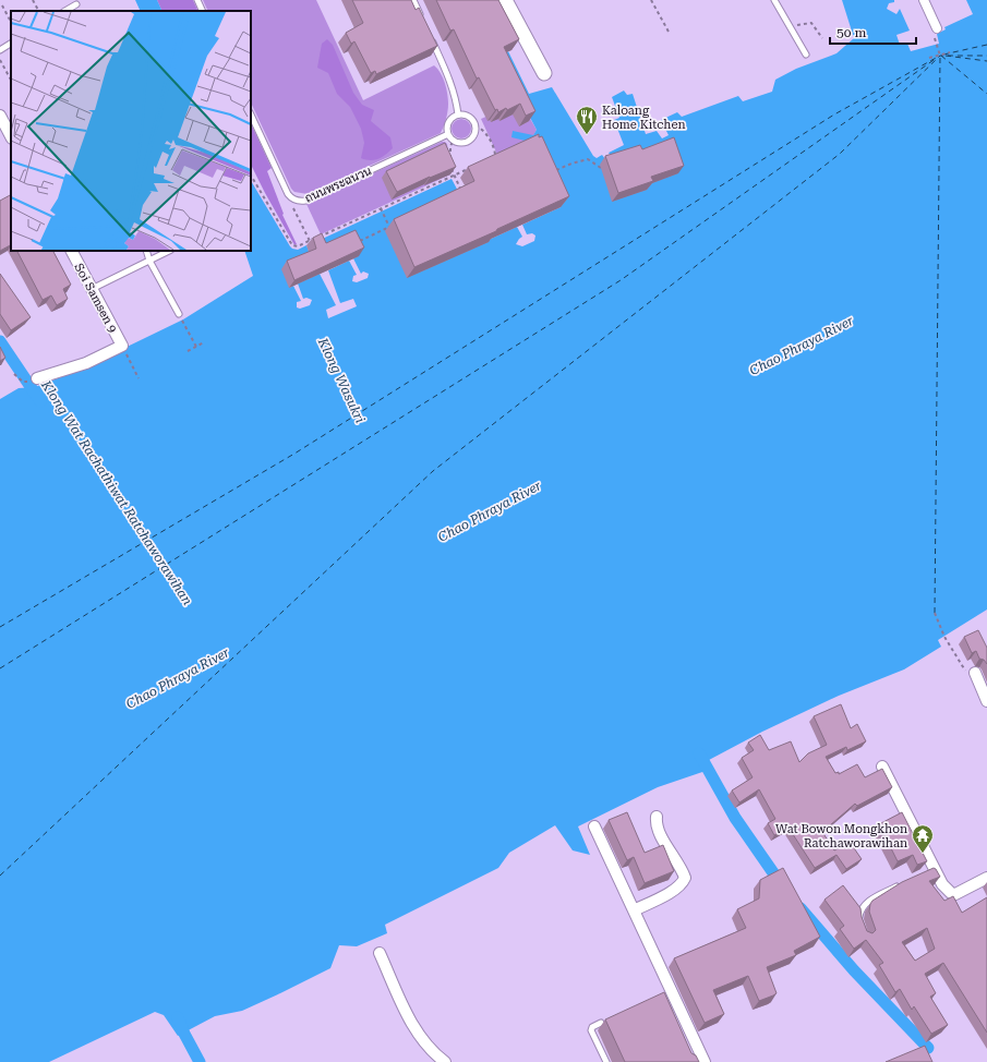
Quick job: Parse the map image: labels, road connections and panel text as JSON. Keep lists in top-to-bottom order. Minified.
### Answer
{"streets":{"street":["Soi Samsen 9"],"lane":["ถนนพระฉนวน"]},"water":["Chao Phraya River","Klong Wasukri","Klong Wat Rachathiwat Ratchaworawihan"],"places":{"restaurant":["Kaloang Home Kitchen"],"temple":["Wat Bowon Mongkhon Ratchaworawihan"]},"scale_bar":"50 m"}
